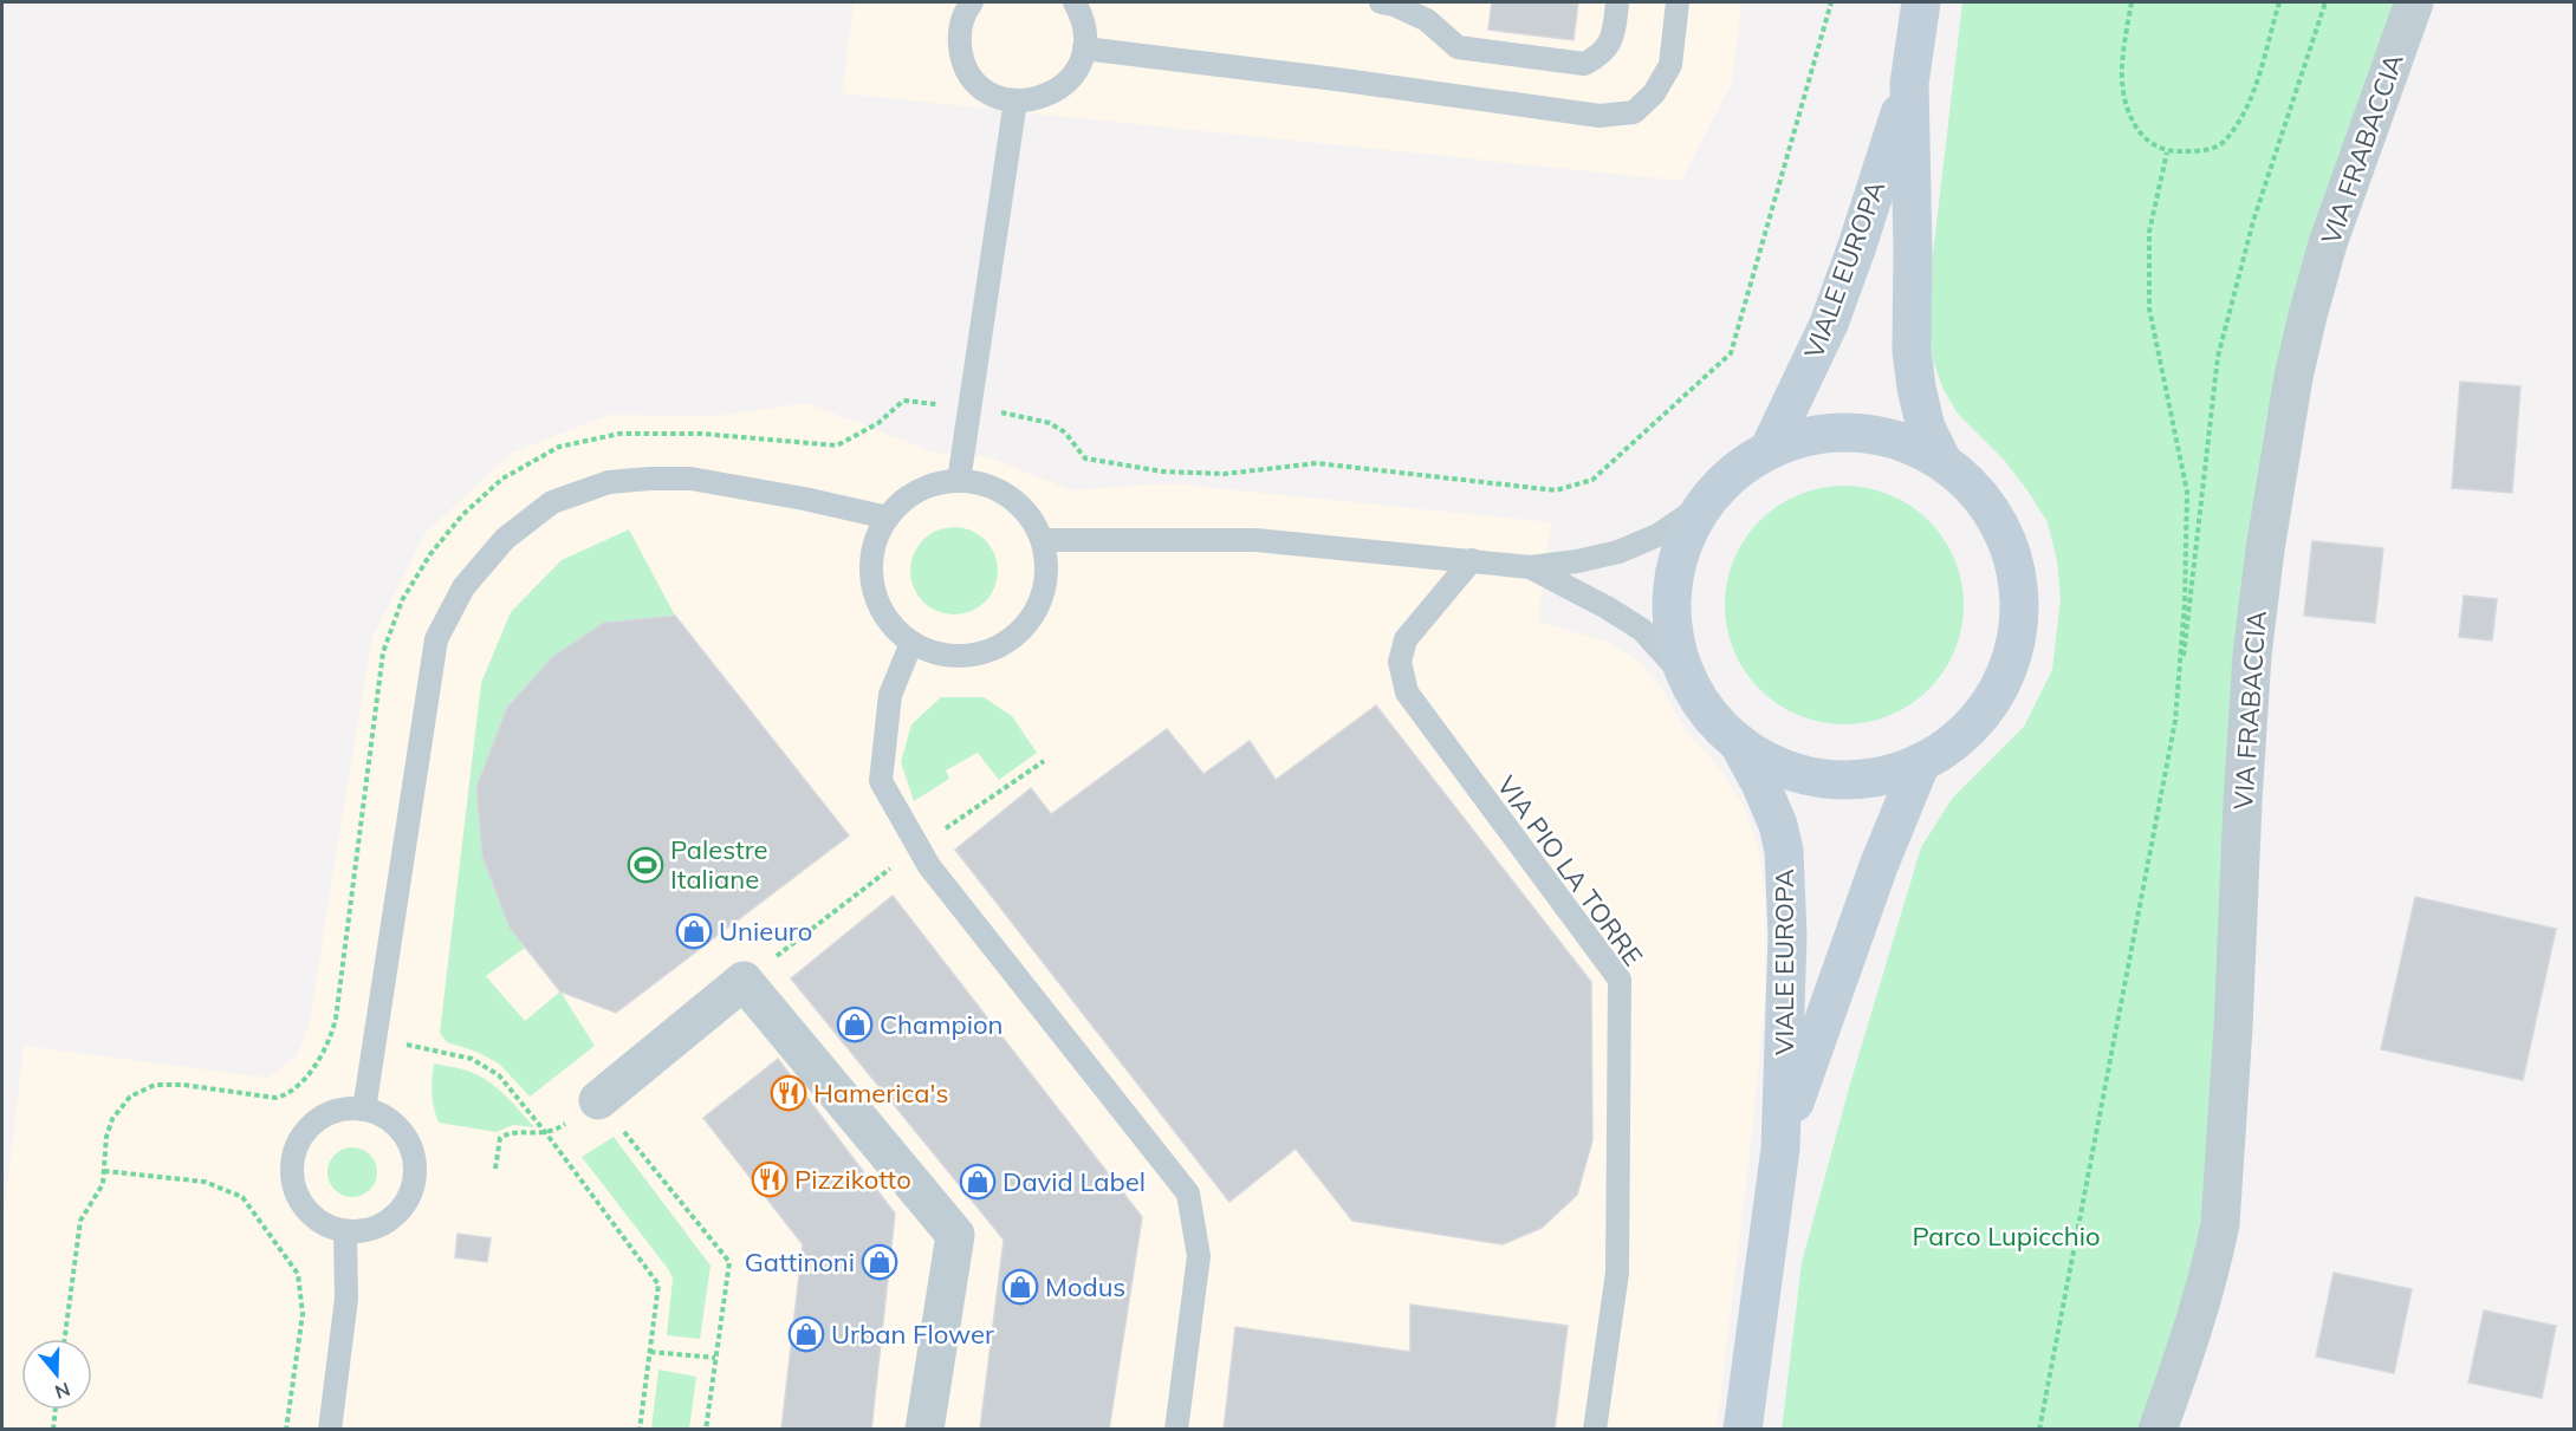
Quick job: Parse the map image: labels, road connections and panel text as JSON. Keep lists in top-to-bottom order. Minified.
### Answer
{"streets":{"street":["VIA FRABACCIA","VIALE EUROPA"],"lane":["VIA PIO LA TORRE"]},"parks":["Parco Lupicchio"],"places":{"sports":["Palestre Italiane"],"shop":["Unieuro","Champion","David Label","Gattinoni","Modus","Urban Flower"],"restaurant":["Hamerica's","Pizzikotto"]},"north":"bottom"}
